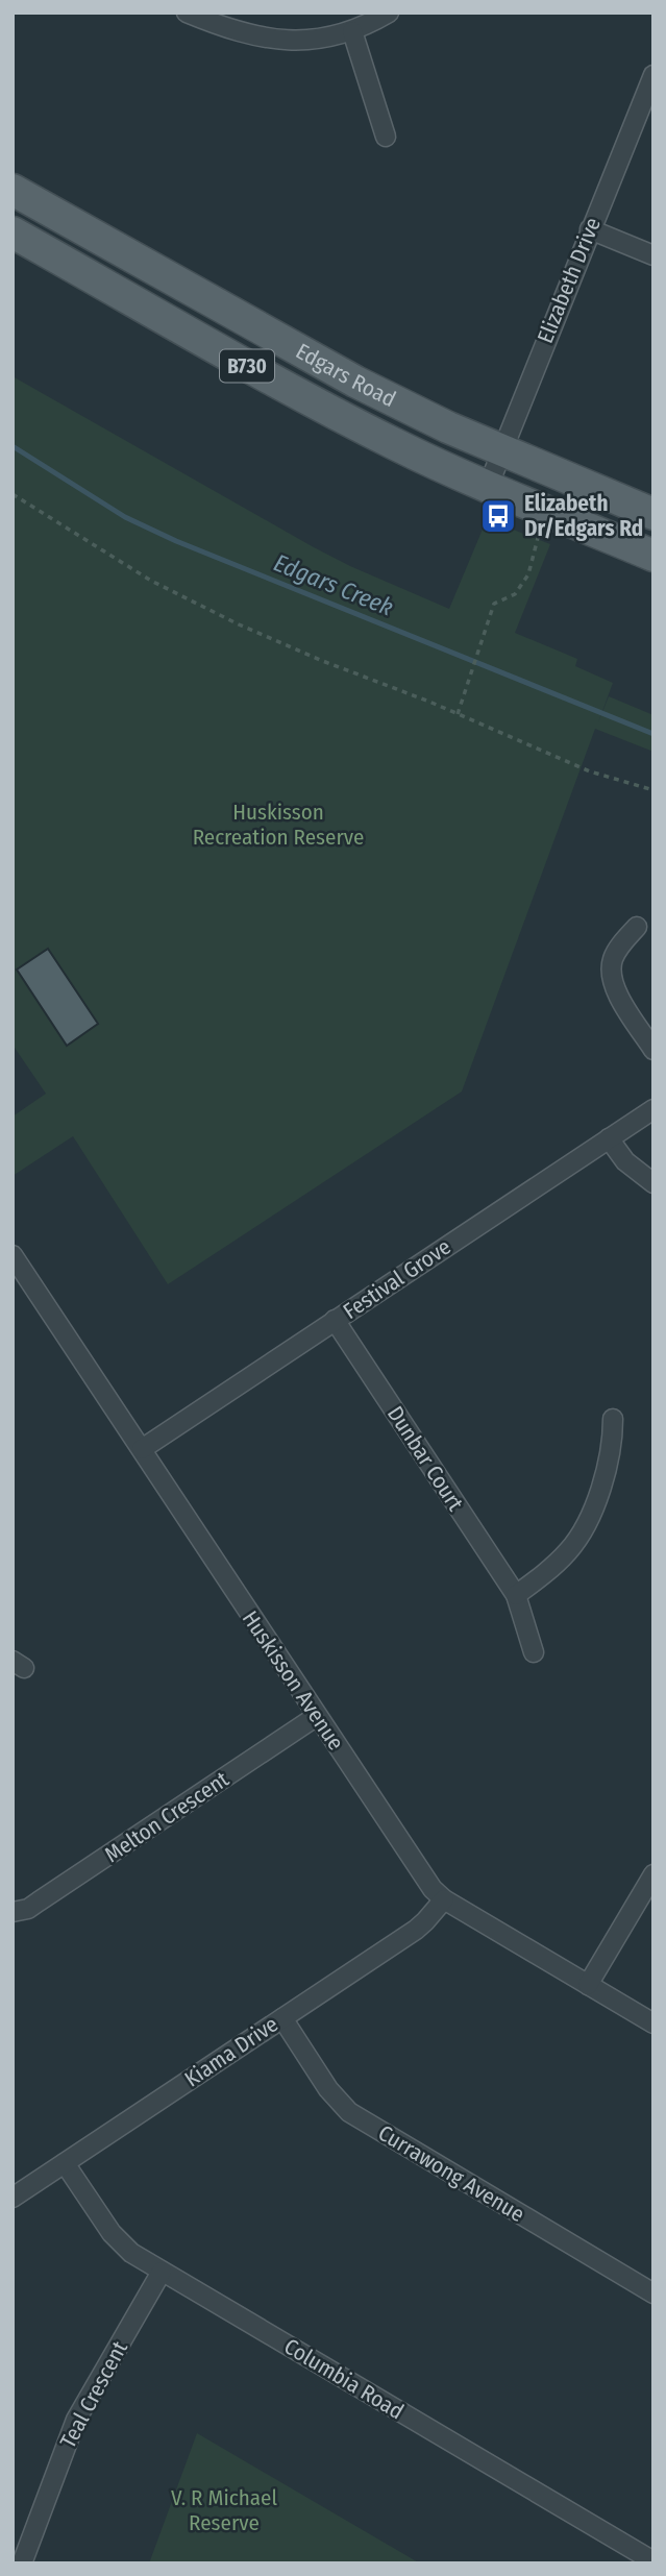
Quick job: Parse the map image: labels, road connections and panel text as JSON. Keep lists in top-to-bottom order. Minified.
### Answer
{"streets":{"main road":["B730","Edgars Road"],"street":["Elizabeth Drive","Festival Grove","Dunbar Court","Huskisson Avenue","Melton Crescent","Kiama Drive","Currawong Avenue","Columbia Road","Teal Crescent"]},"crossings":[["Elizabeth Drive","Edgars Road"],["Festival Grove","Dunbar Court"],["Festival Grove","Huskisson Avenue"],["Huskisson Avenue","Melton Crescent"],["Huskisson Avenue","Kiama Drive"],["Kiama Drive","Currawong Avenue"],["Kiama Drive","Columbia Road"],["Columbia Road","Teal Crescent"]],"water":["Edgars Creek"],"parks":["Huskisson Recreation Reserve","V. R Michael Reserve"],"places":{"bus stop":["Elizabeth Dr/Edgars Rd"]}}
